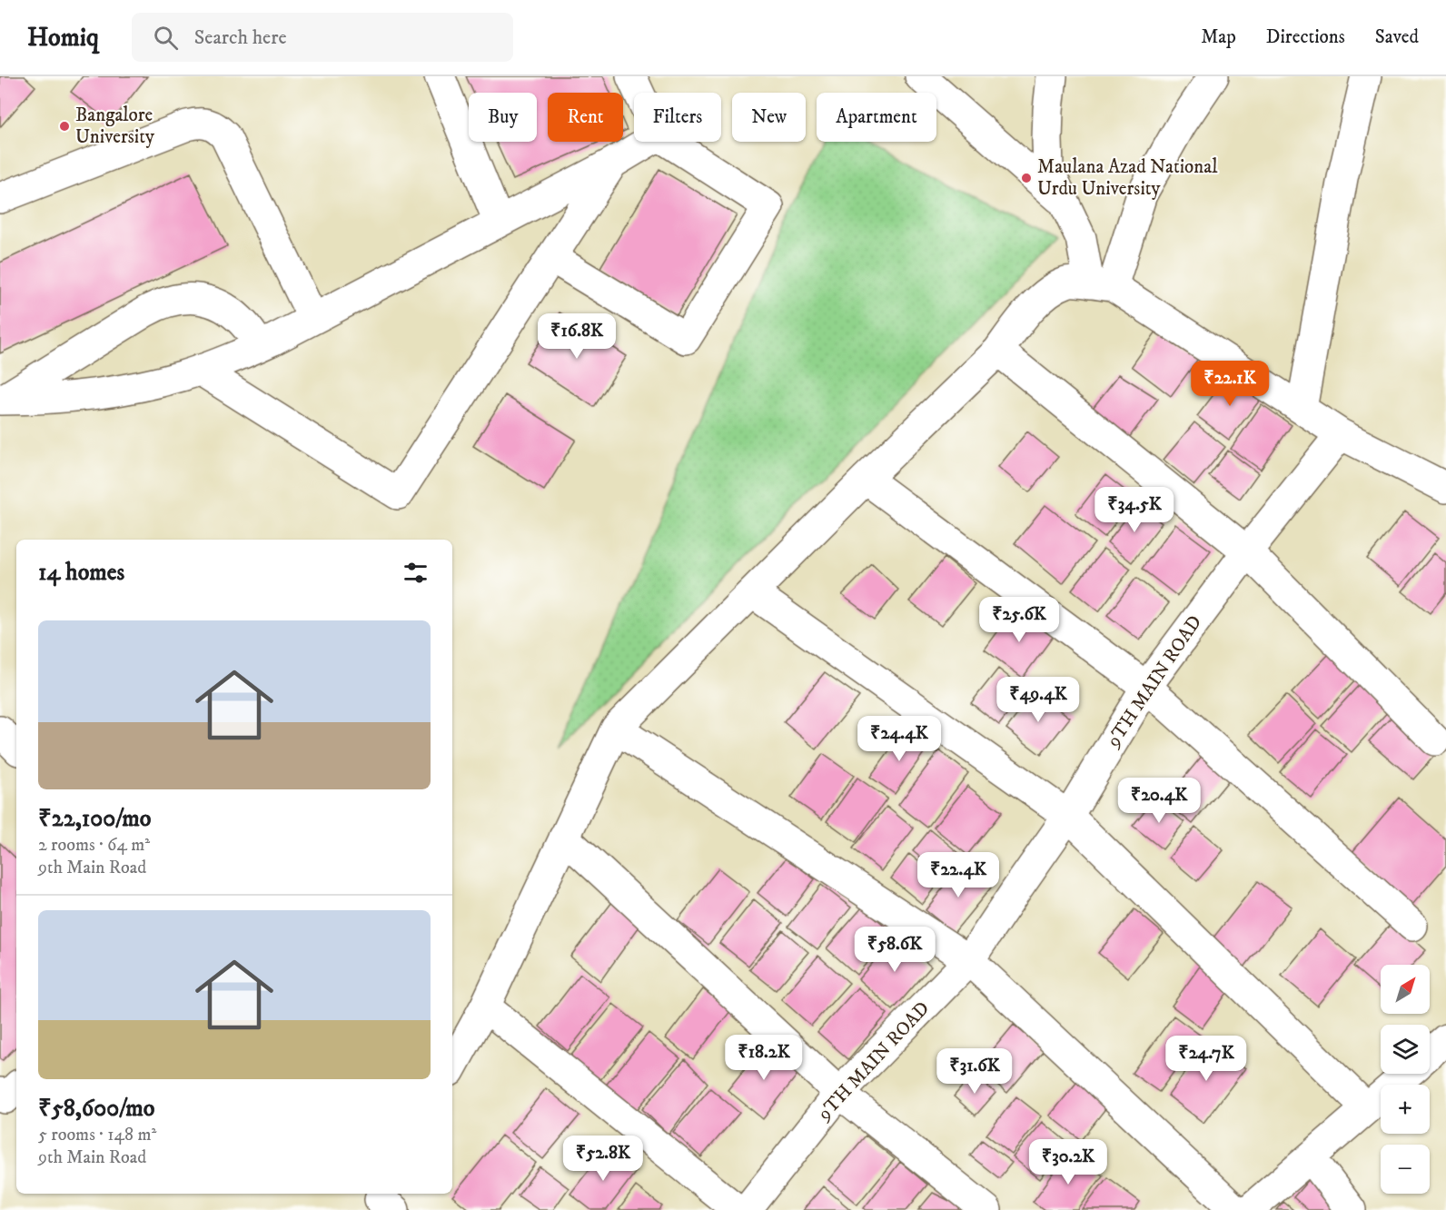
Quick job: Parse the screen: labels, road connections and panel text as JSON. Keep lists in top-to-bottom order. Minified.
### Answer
{"streets":{"street":["9TH MAIN ROAD"]},"places":["Bangalore University","Maulana Azad National Urdu University"],"north":"top right","page":{"header":"Homiq","search":"Search here","nav":["Map","Directions","Saved"],"chip":["Buy","Rent","Filters","New","Apartment"],"price":["₹16.8K","₹22.1K","₹34.5K","₹25.6K","₹49.4K","₹24.4K","₹20.4K","₹22.4K","₹58.6K","₹18.2K","₹24.7K","₹31.6K","₹52.8K","₹30.2K"],"heading":"14 homes","list":[{"name":"₹22,100/mo","note":"2 rooms · 64 m² · 9th Main Road"},{"name":"₹58,600/mo","note":"5 rooms · 148 m² · 9th Main Road"}],"map_buttons":["+","−"]}}
